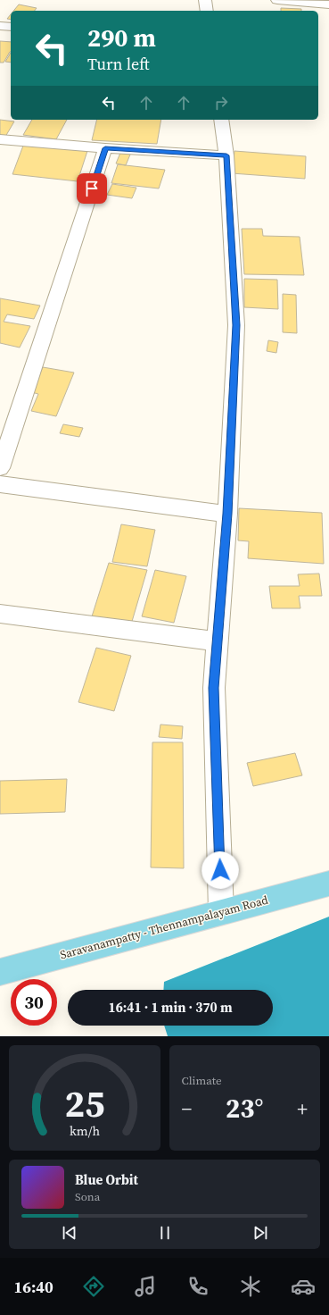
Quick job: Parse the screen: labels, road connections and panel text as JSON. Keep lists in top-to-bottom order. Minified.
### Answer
{"streets":{"main road":["Saravanampatty - Thennampalayam Road"]},"page":{"turn":["290 m","Turn left"],"limit":"30","trip":"16:41 · 1 min · 370 m","tile":"Climate","heat":["−","23°","+"],"song":["Blue Orbit","Sona"],"tabs":"16:40","gauge":["25","km/h"]}}
